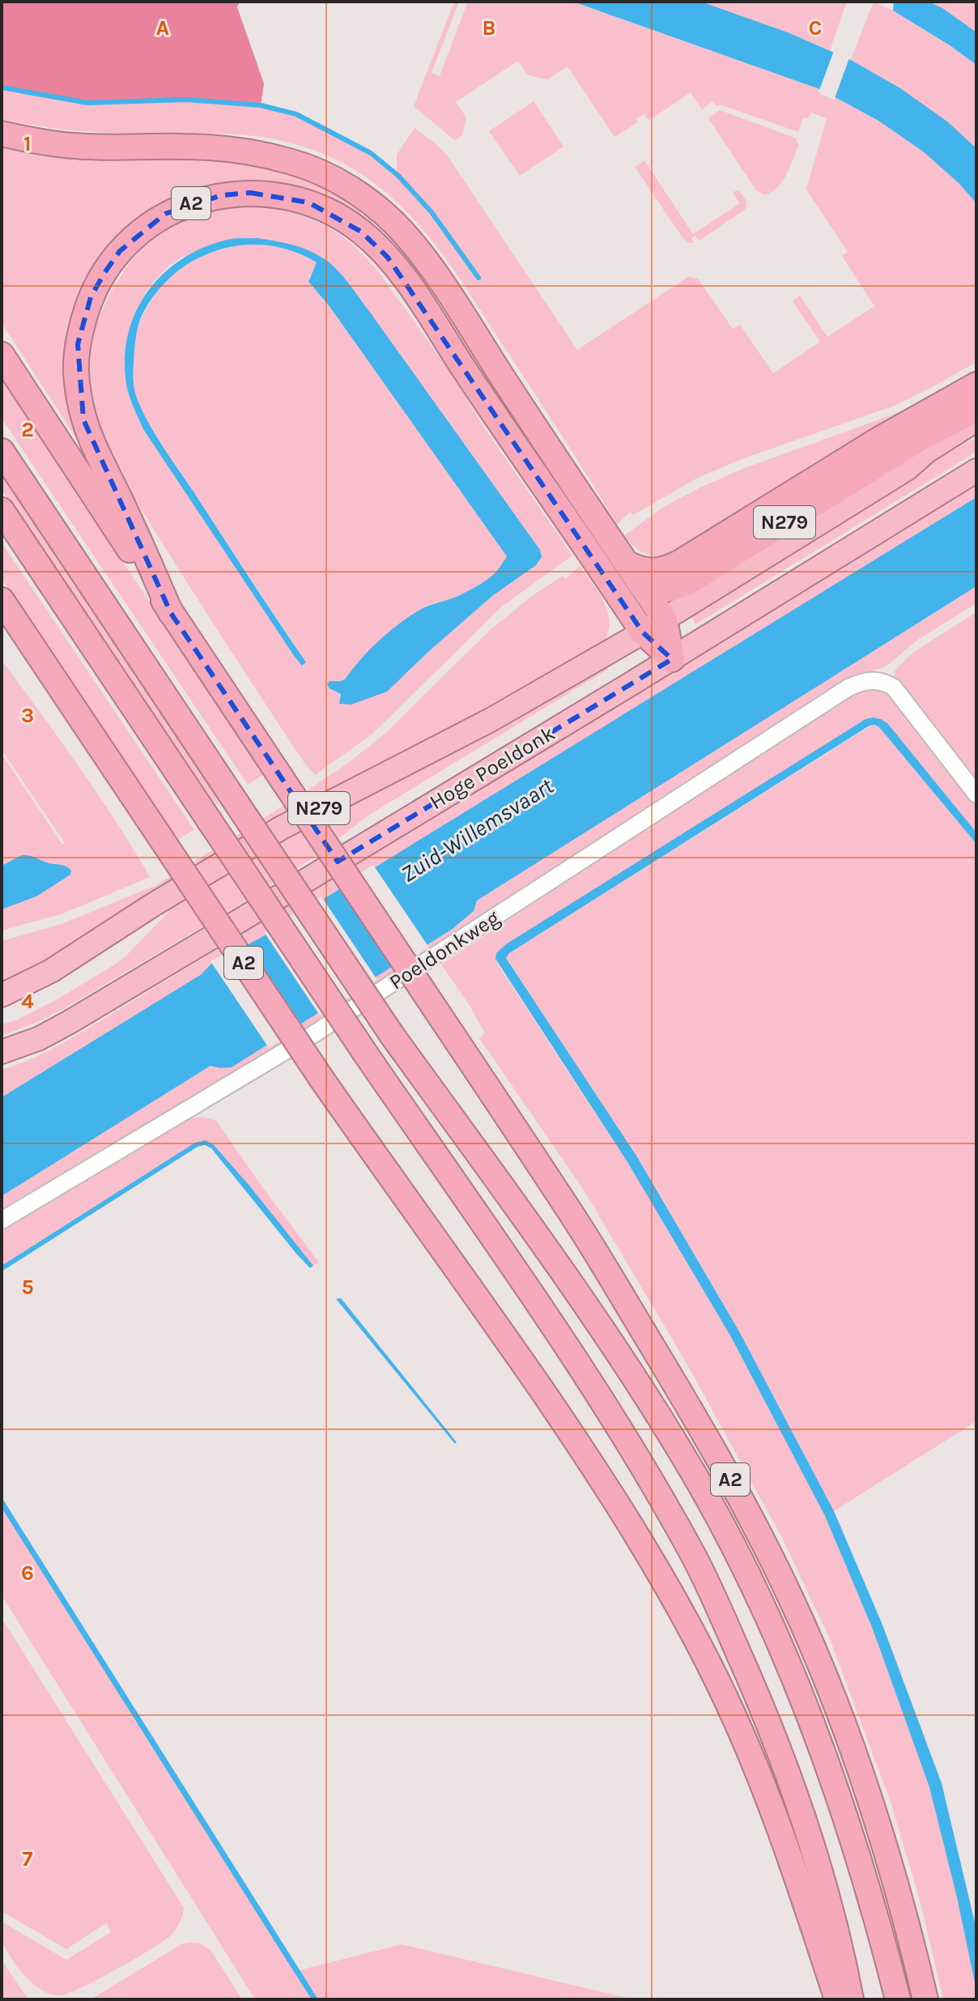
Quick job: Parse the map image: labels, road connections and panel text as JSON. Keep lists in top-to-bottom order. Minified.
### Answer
{"streets":{"highway":["A2","N279","Hoge Poeldonk"],"street":["Poeldonkweg"]},"crossings":[["A2","Hoge Poeldonk"],["N279","Hoge Poeldonk"]],"water":["Zuid-Willemsvaart"],"grid":{"columns":["A","B","C"],"rows":["1","2","3","4","5","6","7"]}}
